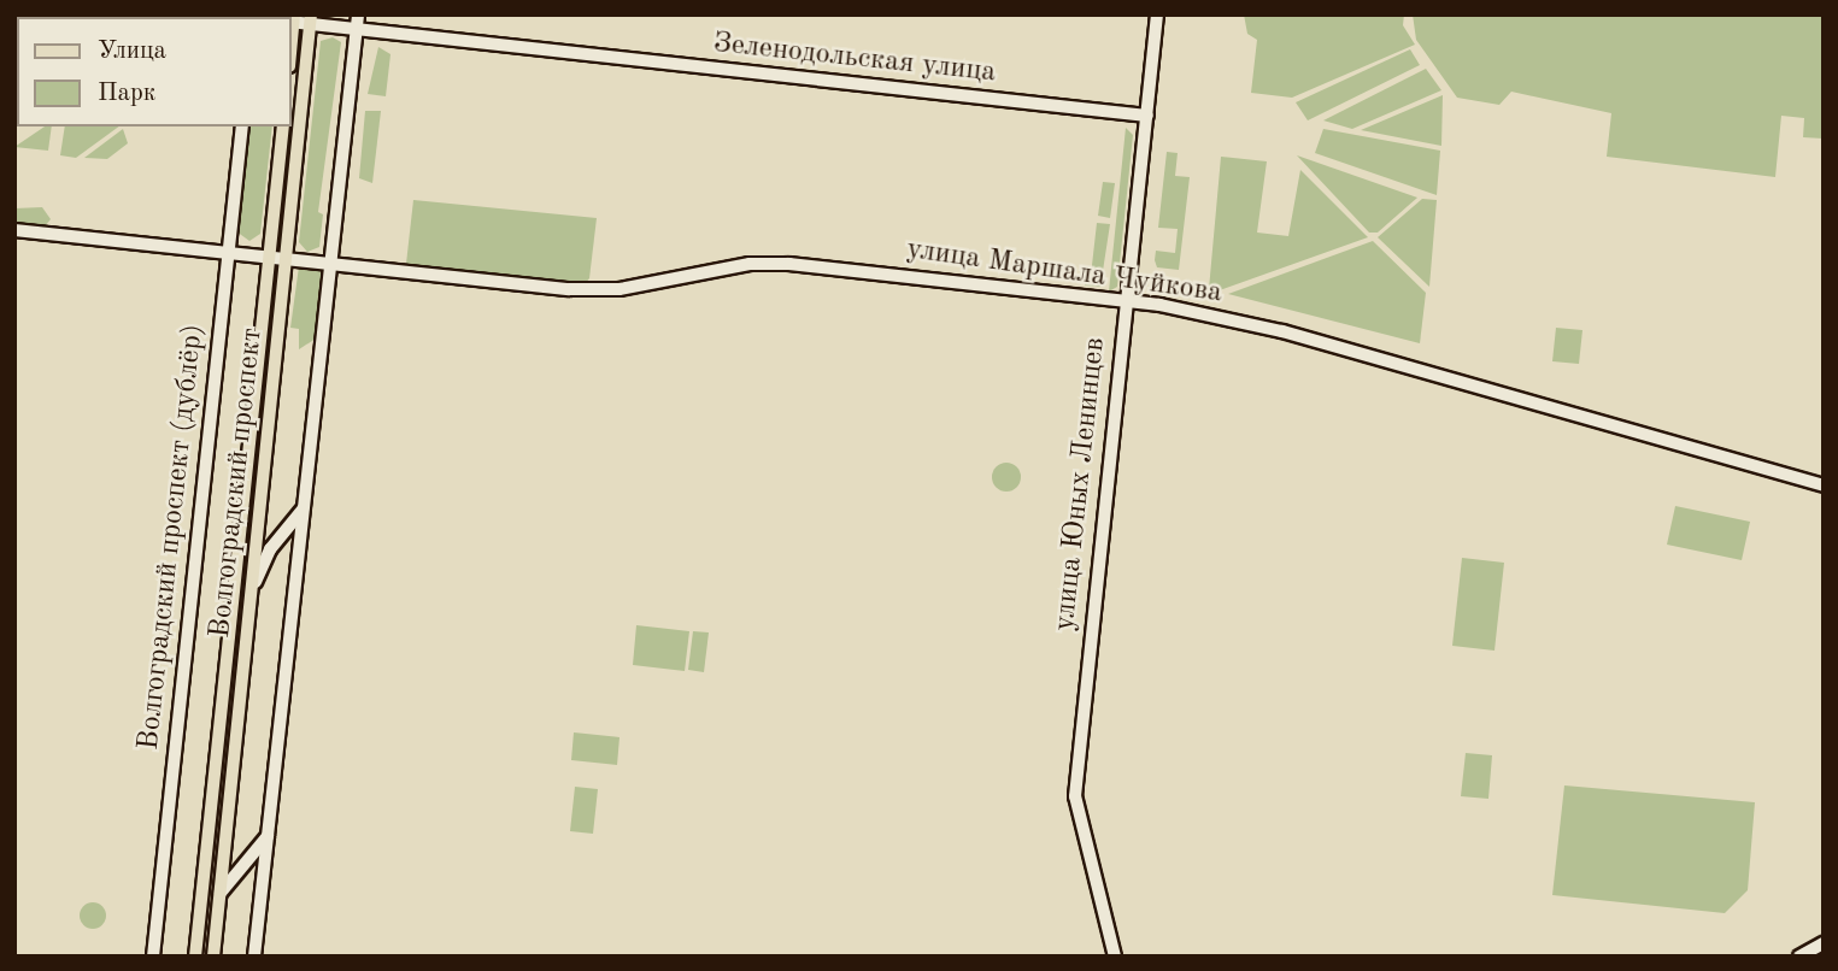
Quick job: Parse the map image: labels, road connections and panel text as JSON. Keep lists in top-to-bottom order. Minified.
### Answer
{"streets":{"main road":["Волгоградский проспект"],"street":["Зеленодольская улица","улица Маршала Чуйкова","улица Юных Ленинцев","Волгоградский проспект (дублёр)"]},"crossings":[["Зеленодольская улица","Волгоградский проспект"],["Зеленодольская улица","улица Юных Ленинцев"],["улица Маршала Чуйкова","Волгоградский проспект"],["улица Маршала Чуйкова","улица Юных Ленинцев"],["улица Маршала Чуйкова","Волгоградский проспект (дублёр)"]],"legend":["Улица","Парк"]}
